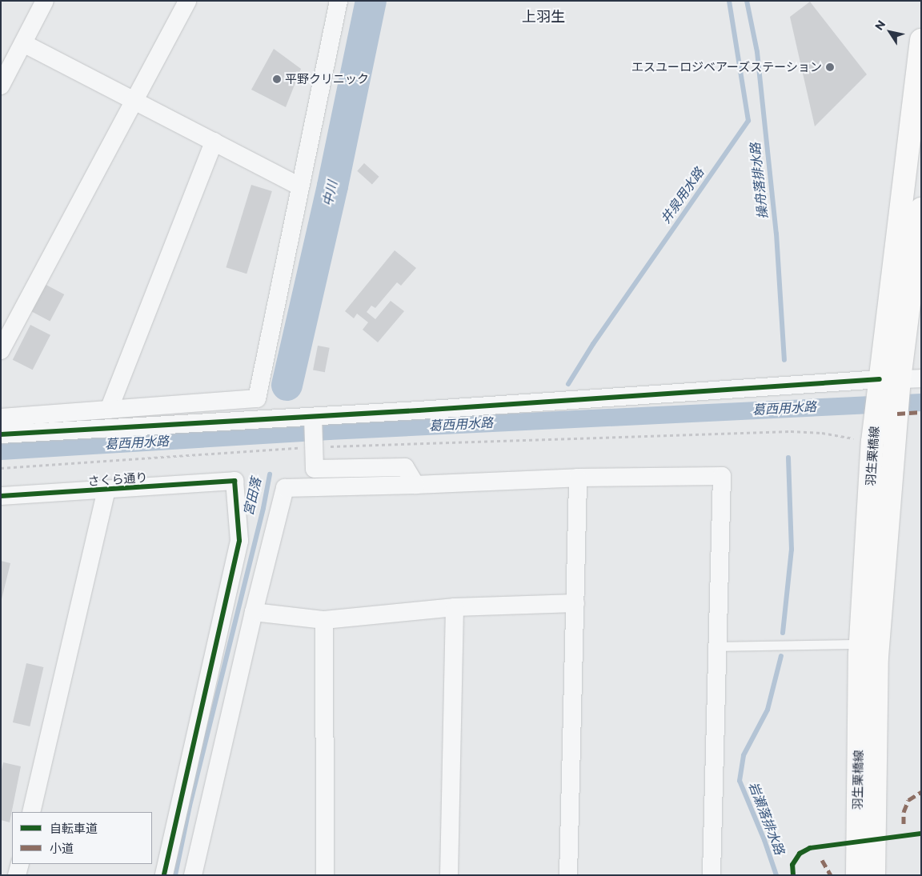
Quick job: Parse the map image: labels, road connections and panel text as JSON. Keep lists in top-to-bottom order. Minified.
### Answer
{"streets":{"main road":["羽生栗橋線"],"street":["さくら通り"]},"districts":["上羽生"],"water":["操舟落排水路","中川","井泉用水路","葛西用水路","宮田落","岩瀬落排水路"],"places":["エスユーロジベアーズステーション","平野クリニック"],"legend":["自転車道","小道"],"north":"top left"}
